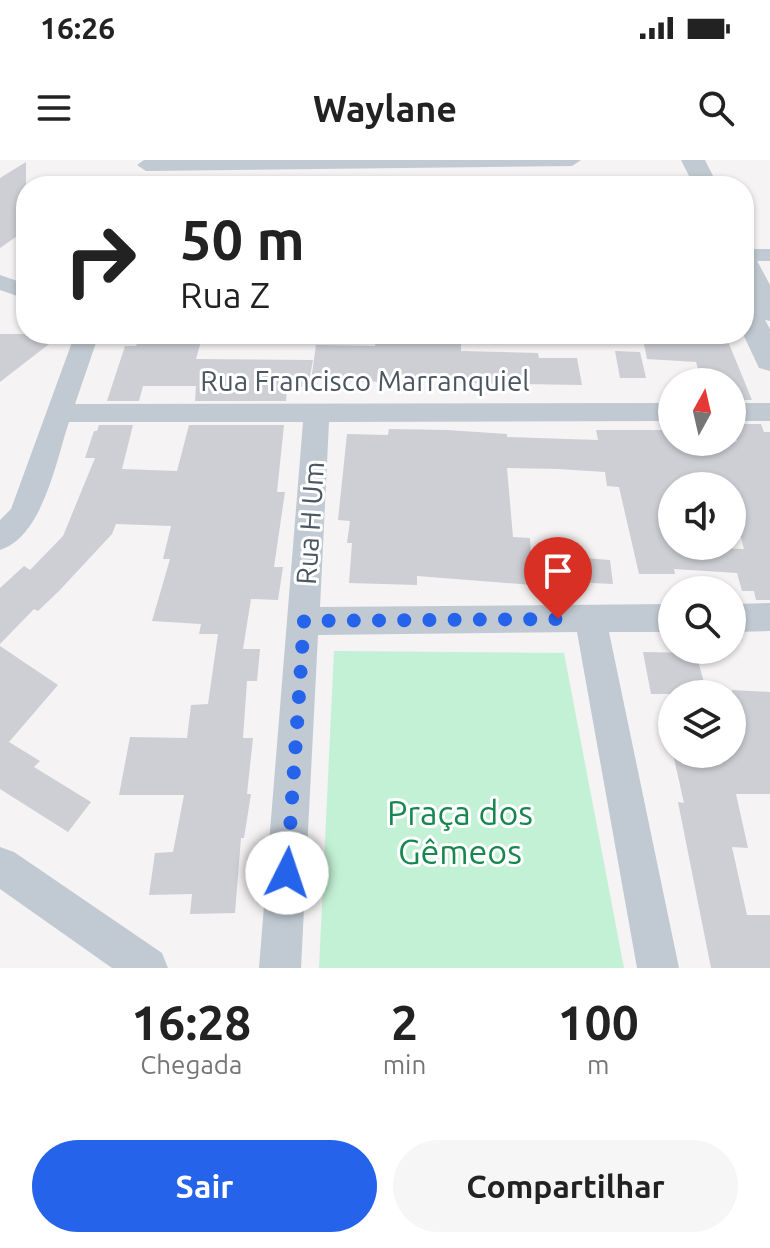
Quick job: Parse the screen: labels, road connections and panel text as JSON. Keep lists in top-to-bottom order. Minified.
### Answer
{"streets":{"street":["Rua Francisco Marranquiel","Rua H Um"]},"crossings":[["Rua Francisco Marranquiel","Rua H Um"]],"parks":["Praça dos Gêmeos"],"north":"top","page":{"status":"16:26","header":"Waylane","turn":["50 m","Rua Z"],"eta":["16:28","Chegada","2","min","100","m"],"buttons":["Sair","Compartilhar"]}}
